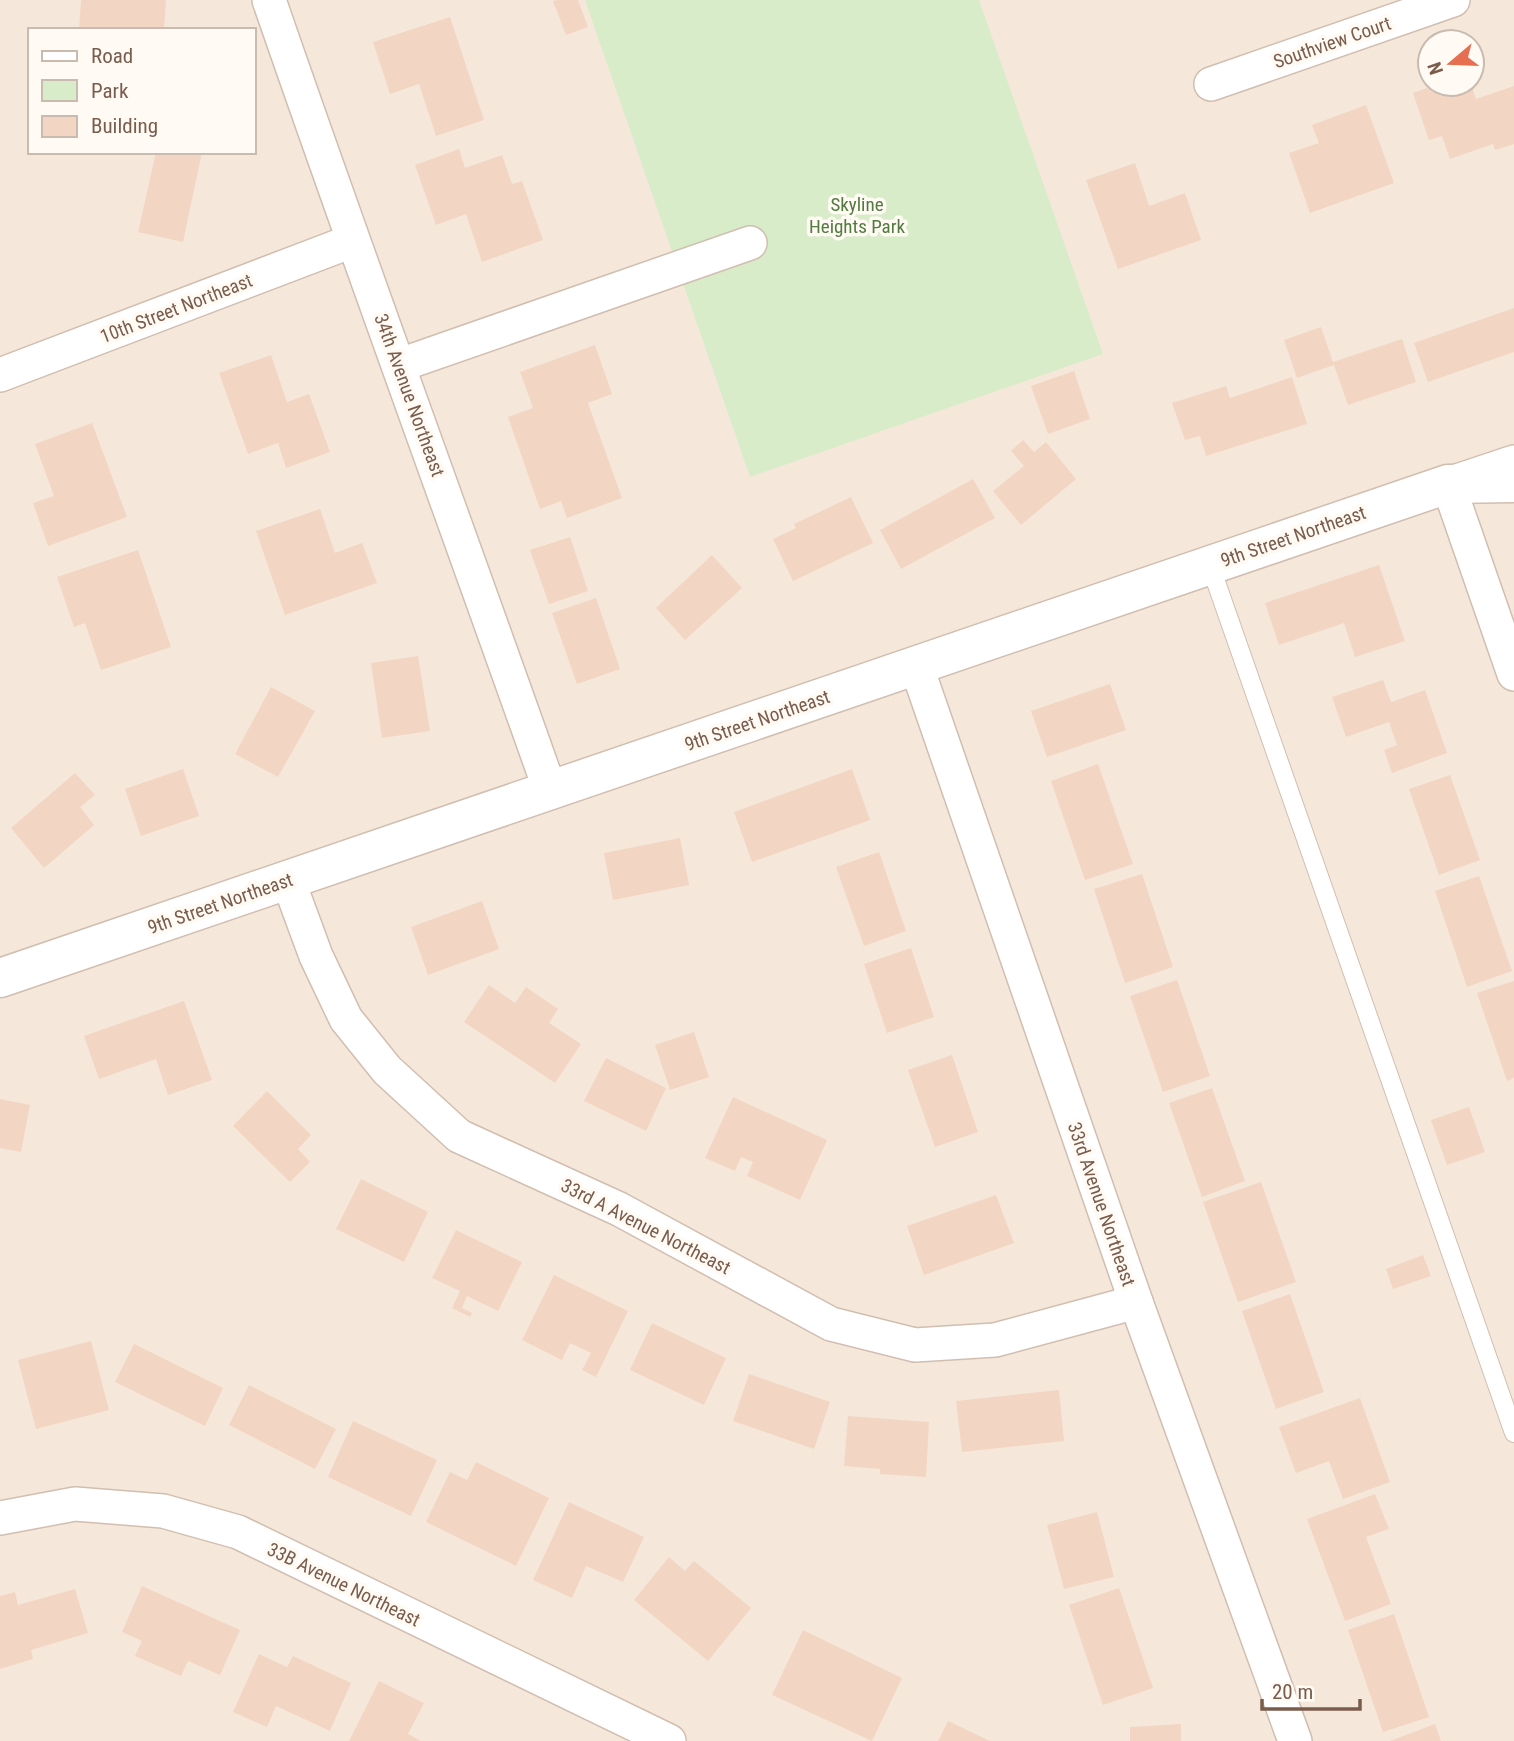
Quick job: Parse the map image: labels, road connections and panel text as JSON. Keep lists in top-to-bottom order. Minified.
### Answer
{"streets":{"street":["Southview Court","10th Street Northeast","34th Avenue Northeast","9th Street Northeast","33rd Avenue Northeast","33rd A Avenue Northeast","33B Avenue Northeast"]},"crossings":[["10th Street Northeast","34th Avenue Northeast"],["34th Avenue Northeast","9th Street Northeast"],["9th Street Northeast","33rd Avenue Northeast"],["9th Street Northeast","33rd A Avenue Northeast"],["33rd Avenue Northeast","33rd A Avenue Northeast"]],"parks":["Skyline Heights Park"],"legend":["Road","Park","Building"],"scale_bar":"20 m","north":"left"}
